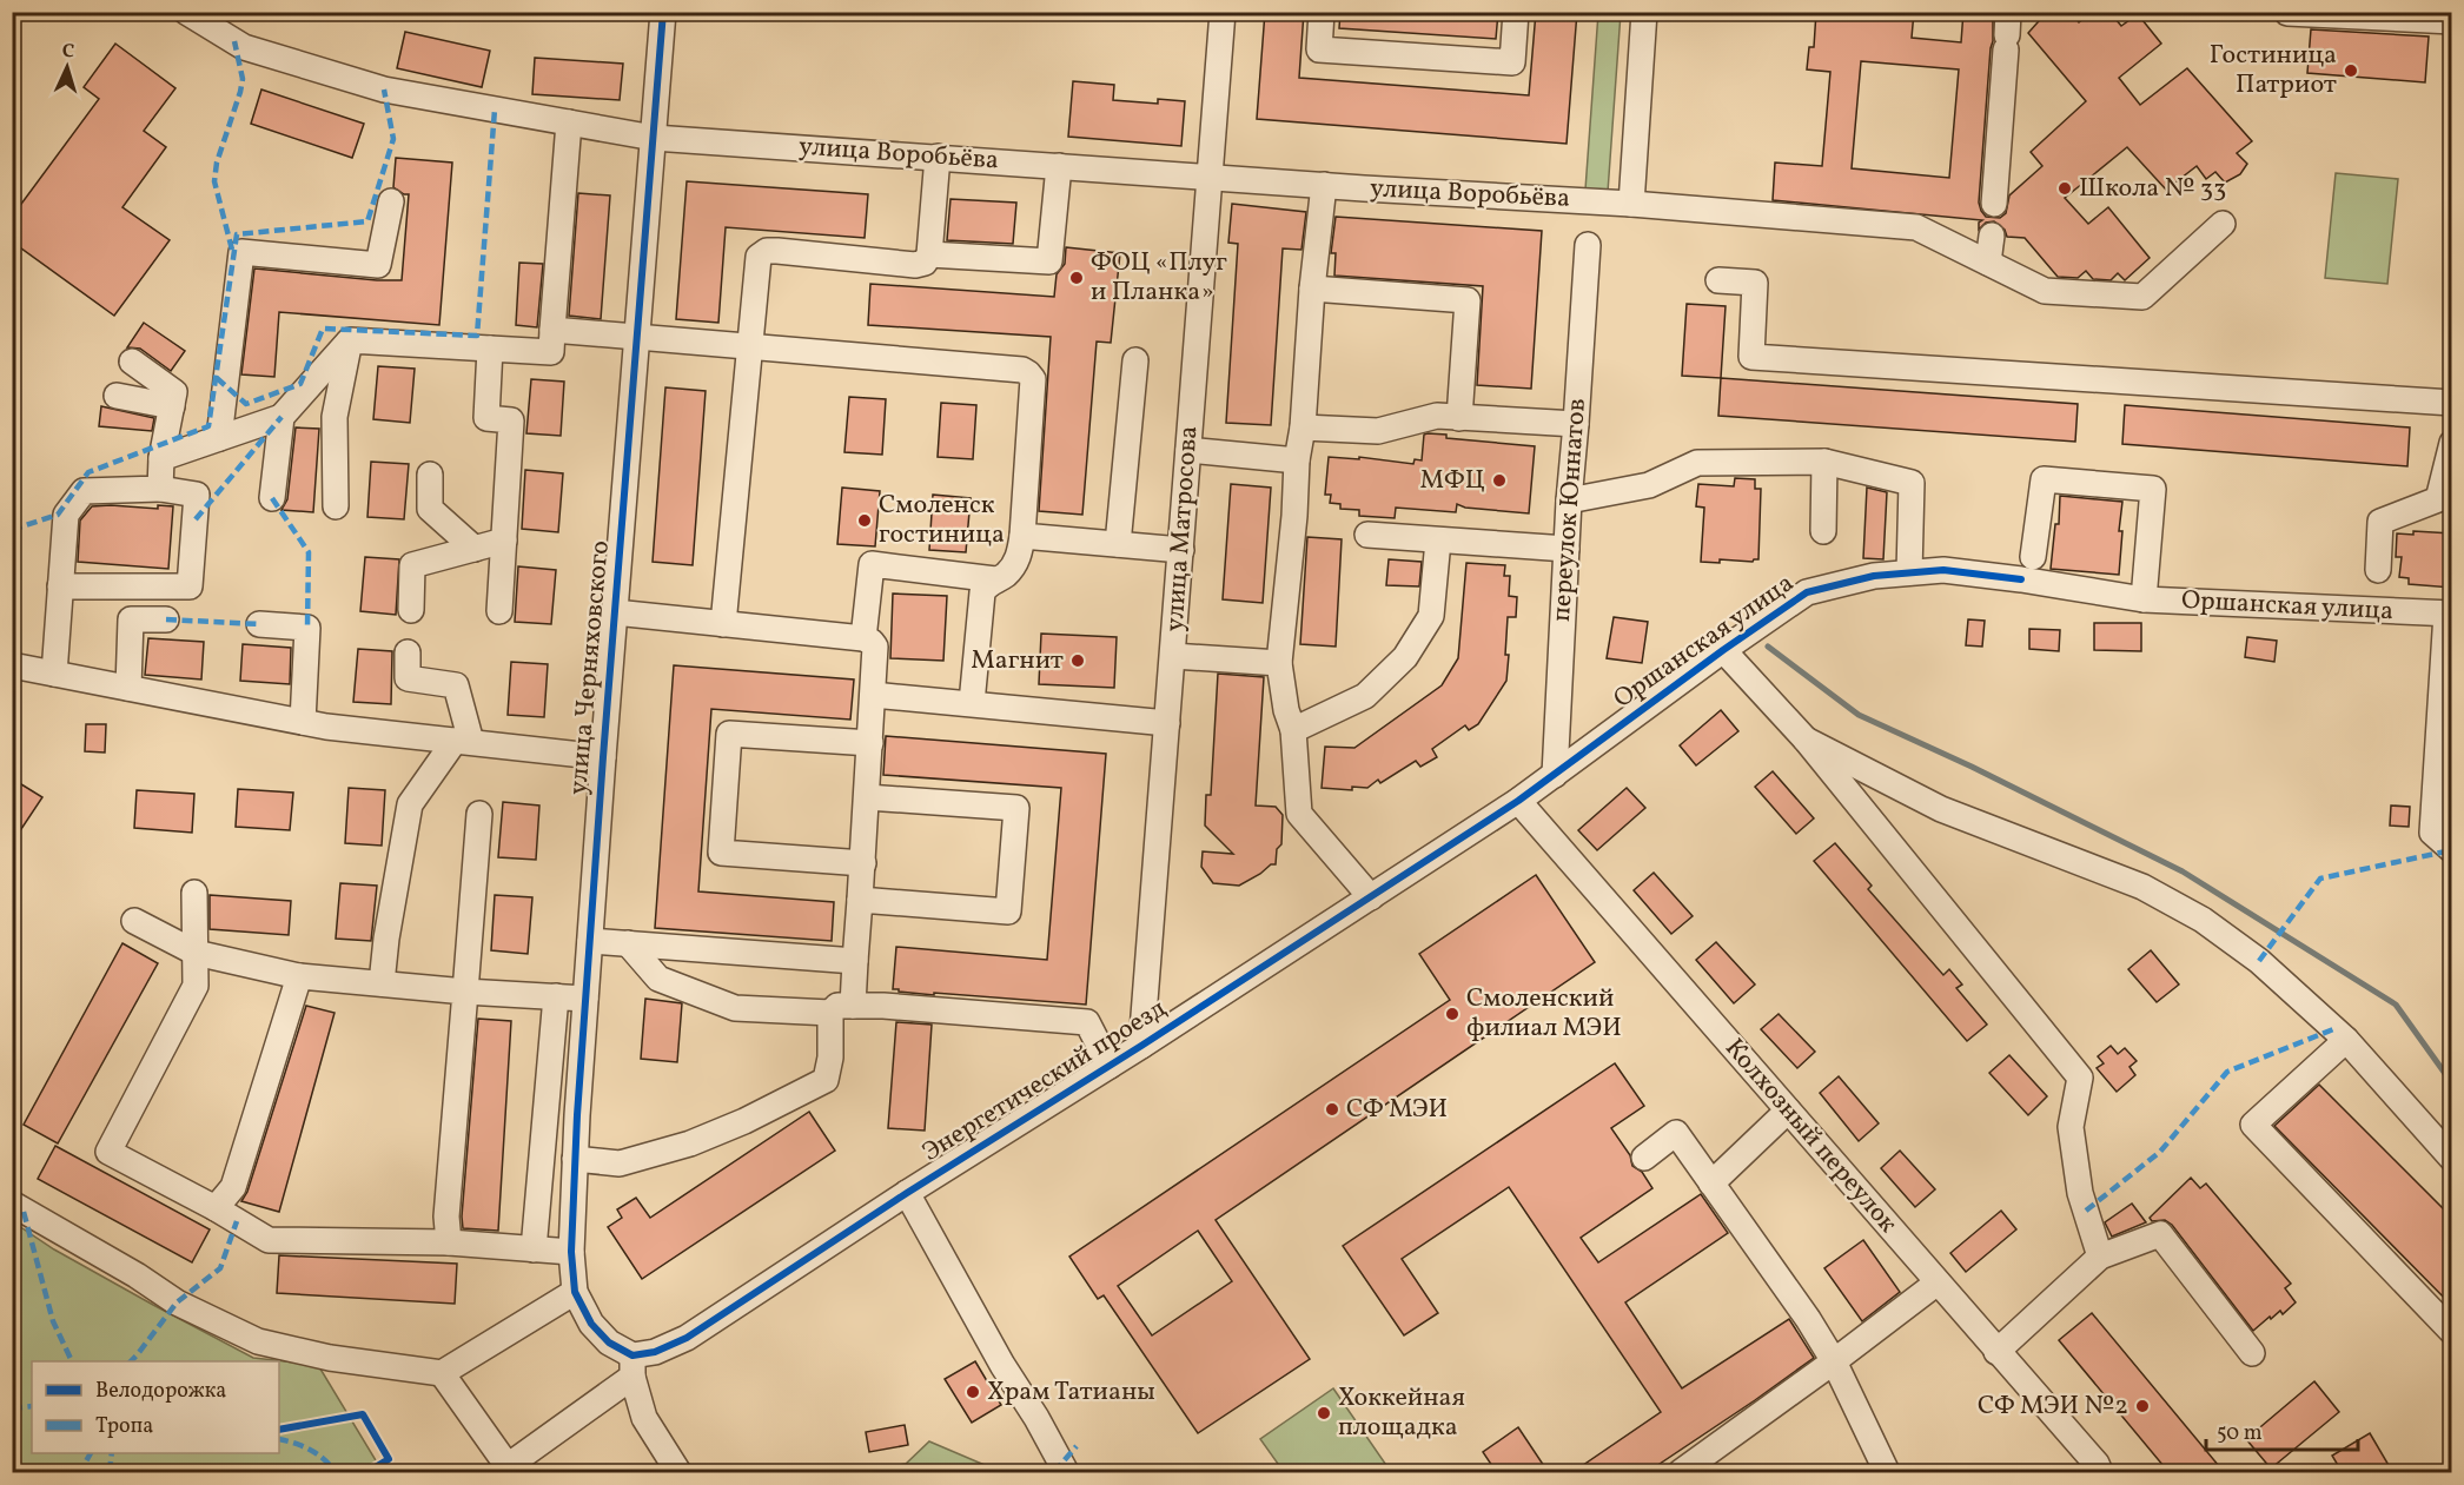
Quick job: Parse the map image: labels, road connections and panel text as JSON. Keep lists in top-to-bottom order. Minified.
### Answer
{"streets":{"street":["улица Воробьёва","переулок Юннатов","улица Матросова","Оршанская улица","улица Черняховского","Энергетический проезд","Колхозный переулок"]},"crossings":[["улица Воробьёва","улица Матросова"],["улица Воробьёва","улица Черняховского"],["переулок Юннатов","Оршанская улица"],["улица Матросова","Энергетический проезд"],["Оршанская улица","Энергетический проезд"],["Оршанская улица","Колхозный переулок"],["улица Черняховского","Энергетический проезд"],["Энергетический проезд","Колхозный переулок"]],"places":["Гостиница Патриот","Школа № 33","ФОЦ «Плуг и Планка»","МФЦ","Смоленск гостиница","Магнит","Смоленский филиал МЭИ","СФ МЭИ","Храм Татианы","СФ МЭИ №2","Хоккейная площадка"],"legend":["Велодорожка","Тропа"],"scale_bar":"50 m","north":"top"}
